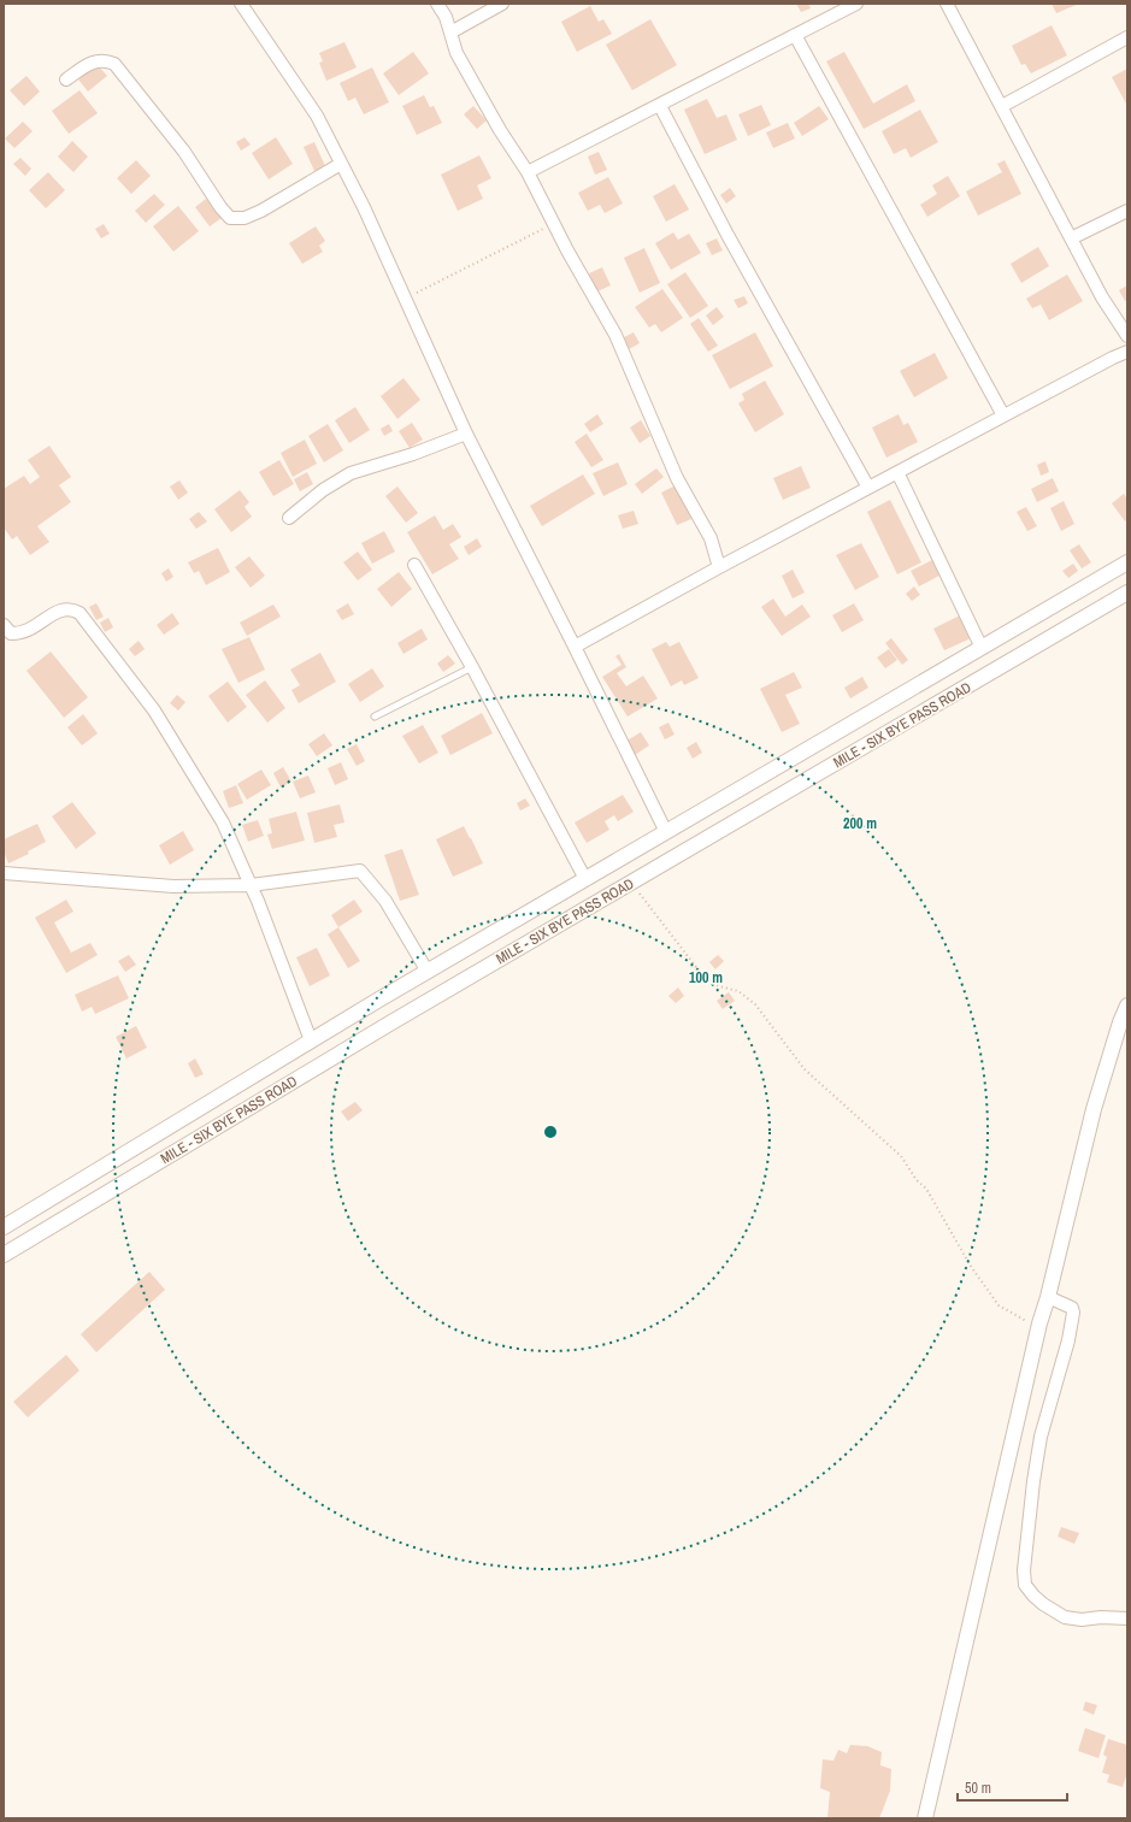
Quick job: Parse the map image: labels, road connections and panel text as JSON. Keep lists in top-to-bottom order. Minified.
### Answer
{"streets":{"street":["MILE - SIX BYE PASS ROAD"]},"scale_bar":"50 m","rings":["200 m","100 m"]}
